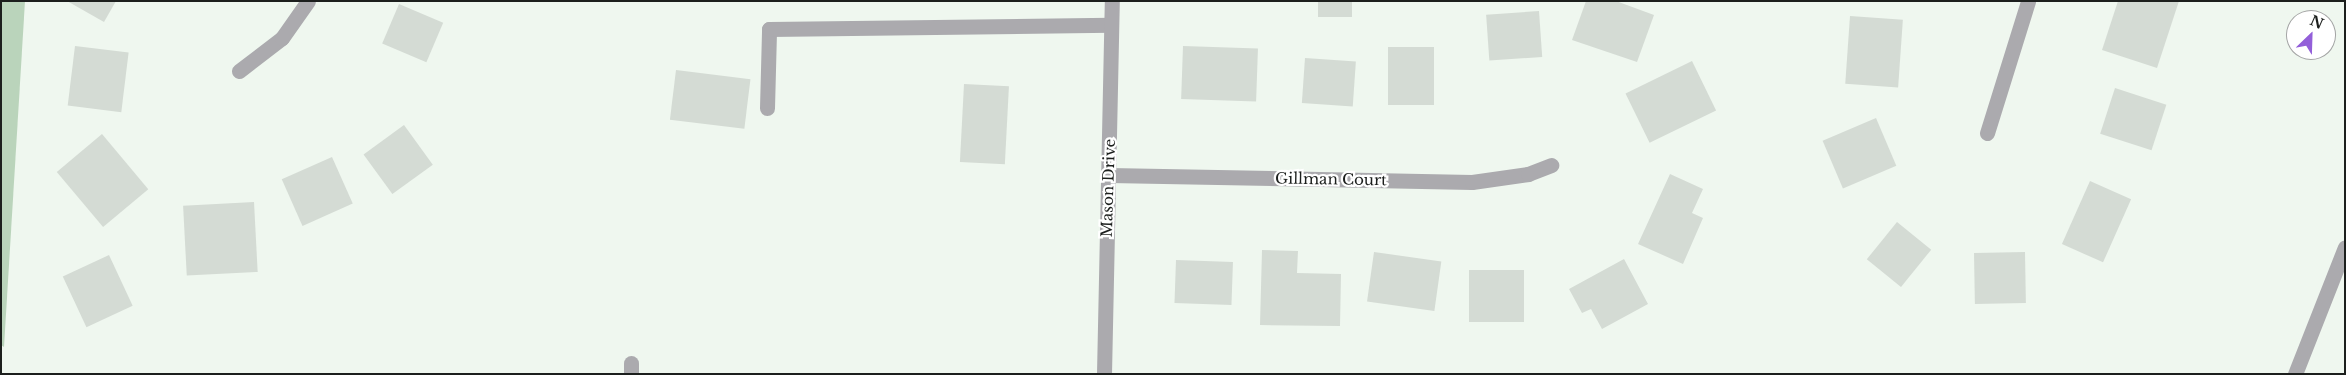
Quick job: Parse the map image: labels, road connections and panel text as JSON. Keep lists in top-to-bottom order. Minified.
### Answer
{"streets":{"street":["Gillman Court","Mason Drive"]},"crossings":[["Gillman Court","Mason Drive"]],"north":"top right"}
